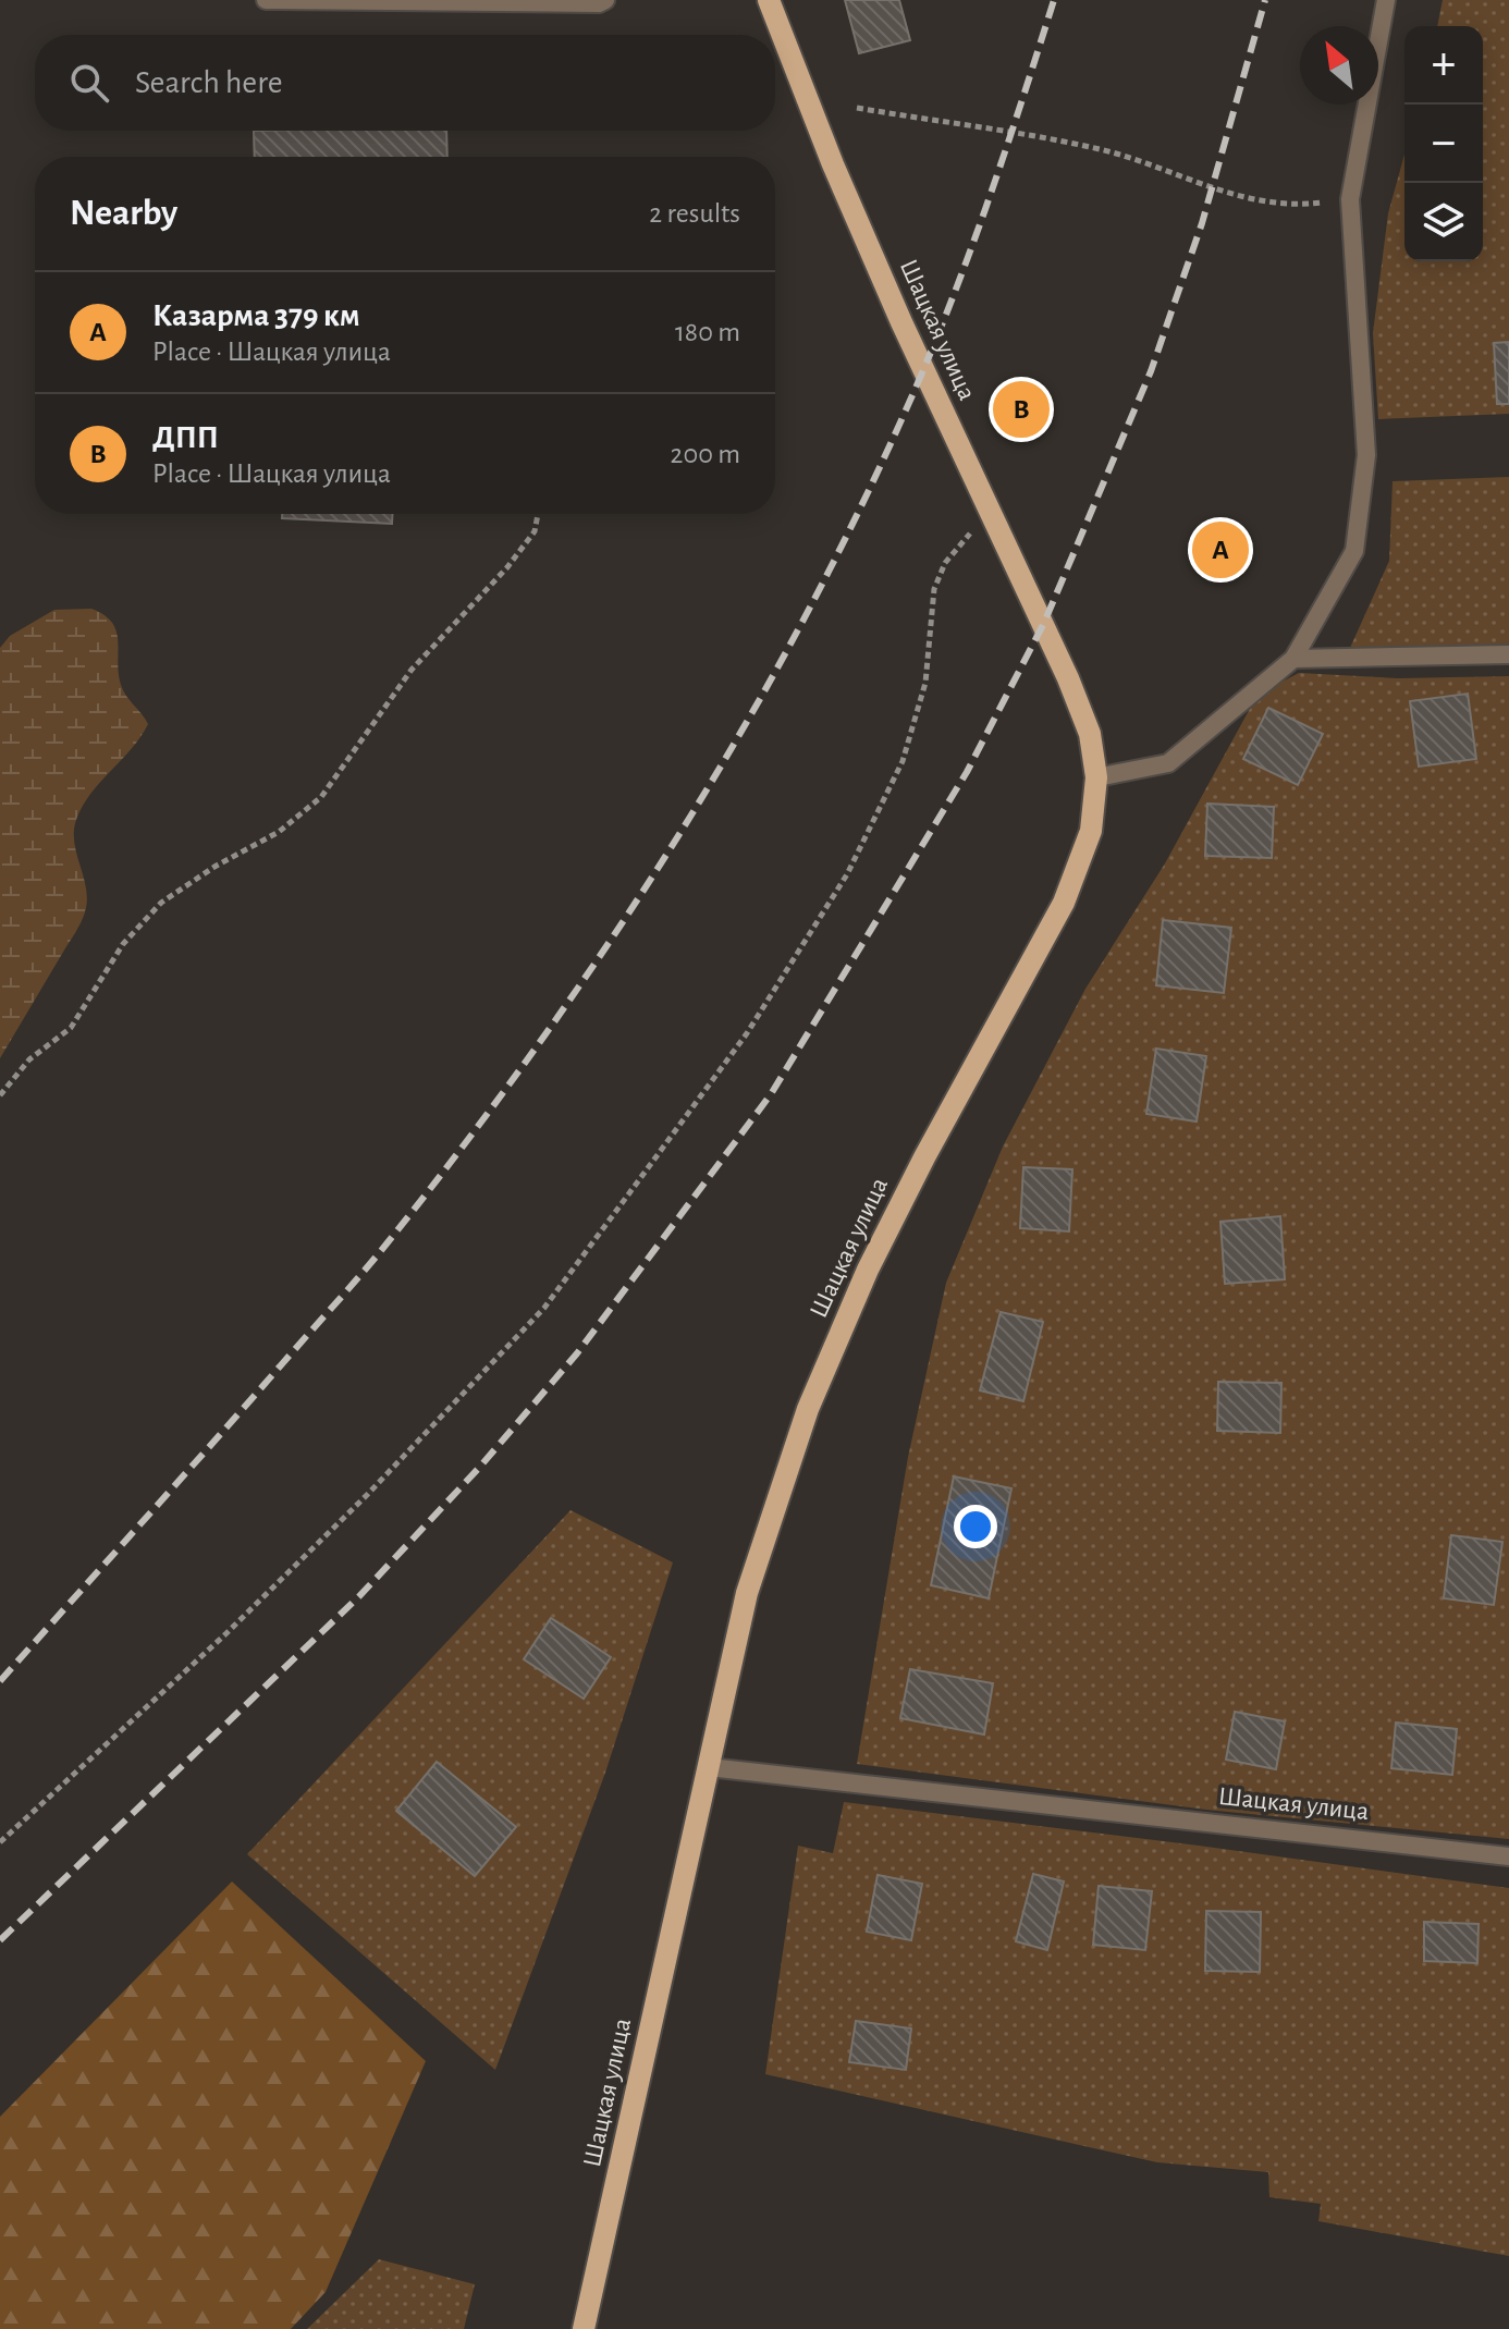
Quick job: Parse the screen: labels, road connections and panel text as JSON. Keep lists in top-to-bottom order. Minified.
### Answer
{"streets":{"main road":["Шацкая улица"]},"north":"top left","page":{"map_buttons":["+","−"],"search":"Search here","heading":["Nearby","2 results"],"list":[{"mark":"A","name":"Казарма 379 км","note":"Place · Шацкая улица","value":"180 m"},{"mark":"B","name":"ДПП","note":"Place · Шацкая улица","value":"200 m"}],"pins":["B","A"]}}
